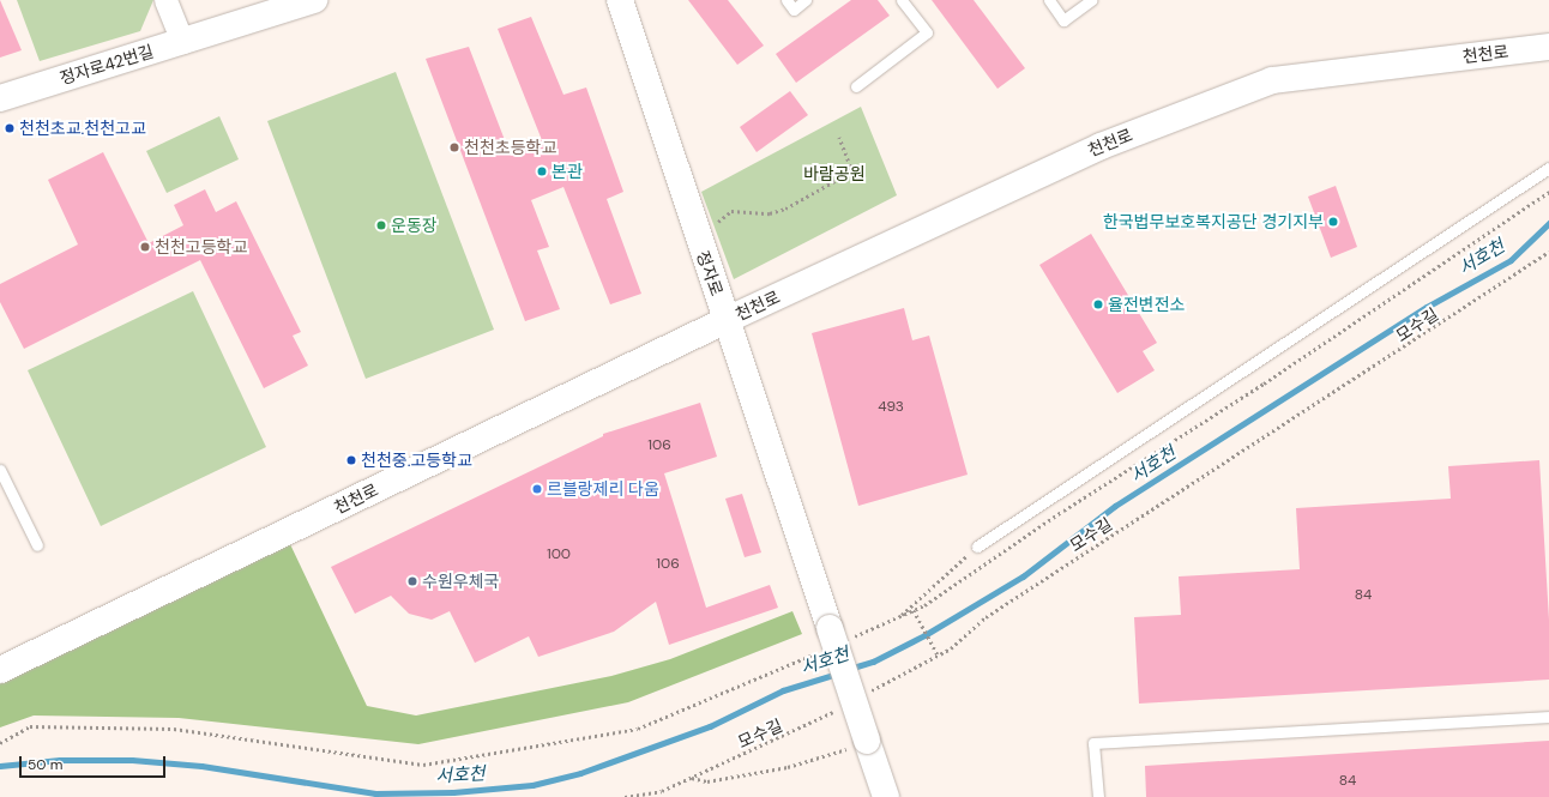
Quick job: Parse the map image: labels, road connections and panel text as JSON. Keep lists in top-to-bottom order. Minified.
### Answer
{"streets":{"street":["천천로","정자로42번길","정자로"],"path":["모수길"]},"crossings":[["천천로","정자로"]],"water":["서호천"],"parks":["바람공원"],"places":["천천초교.천천고교","천천초등학교","본관","한국법무보호복지공단 경기지부","운동장","천천고등학교","율전변전소","천천중.고등학교","르블랑제리 다움","수원우체국"],"house_numbers":["493","106","100","106","84","84"],"scale_bar":"50 m"}
